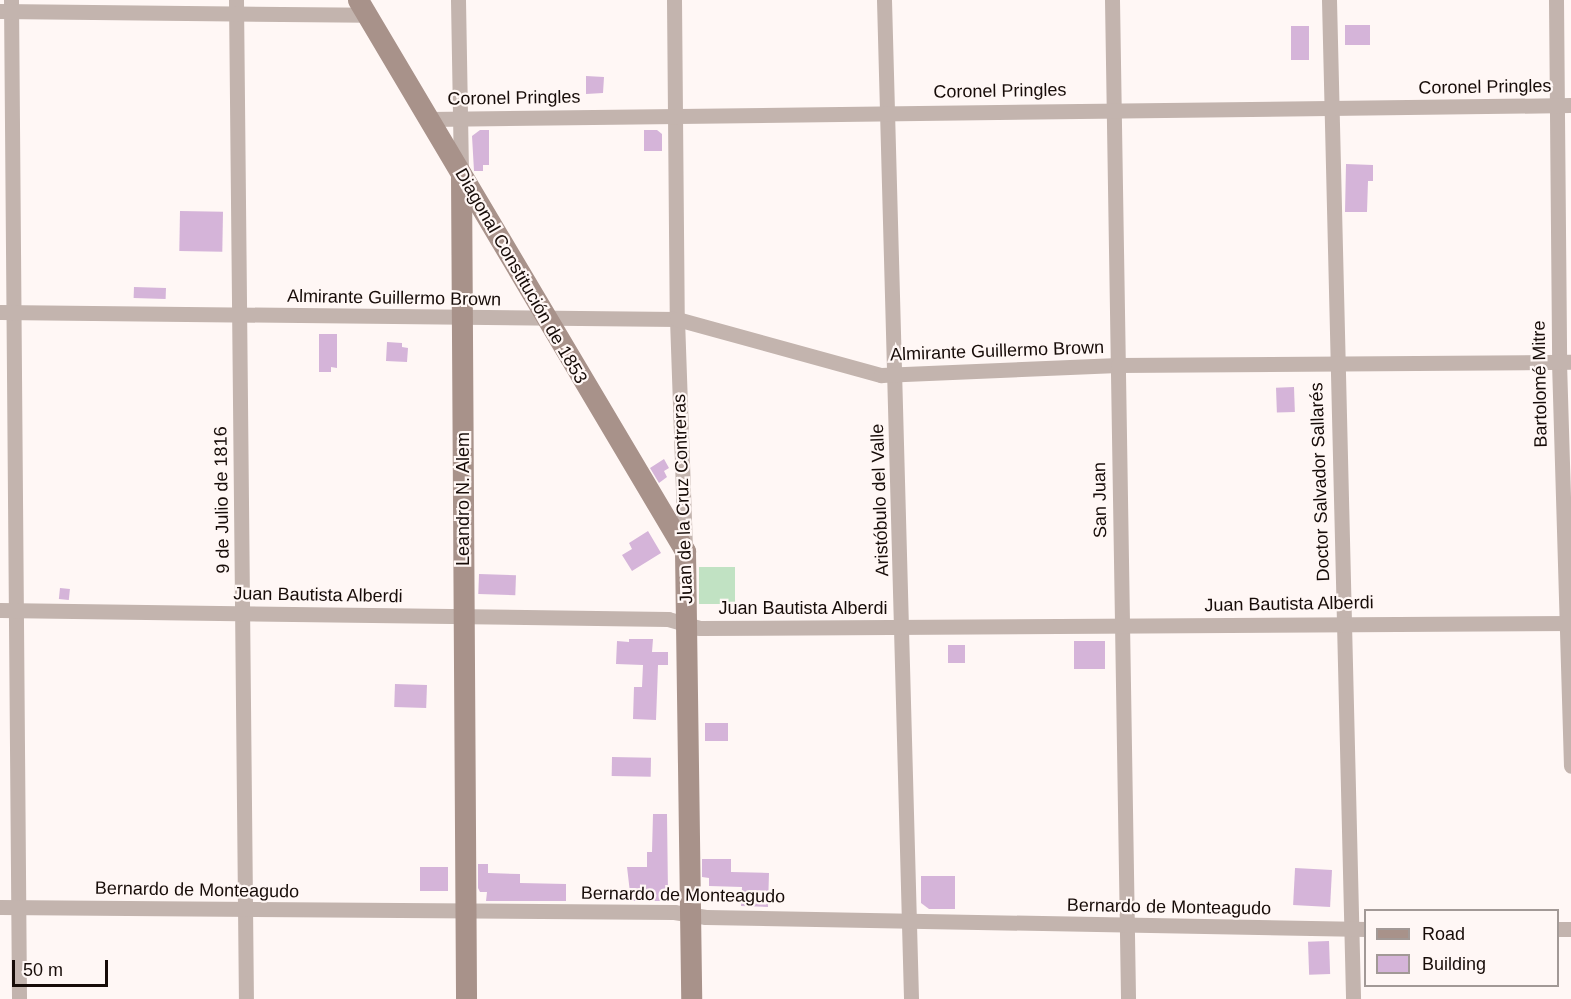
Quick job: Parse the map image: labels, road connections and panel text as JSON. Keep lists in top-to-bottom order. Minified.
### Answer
{"streets":{"main road":["Diagonal Constitución de 1853","Leandro N. Alem","Juan de la Cruz Contreras"],"street":["Coronel Pringles","Almirante Guillermo Brown","Bartolomé Mitre","Doctor Salvador Sallarés","9 de Julio de 1816","Aristóbulo del Valle","San Juan","Juan Bautista Alberdi","Bernardo de Monteagudo"]},"crossings":[["Coronel Pringles","Diagonal Constitución de 1853"],["Coronel Pringles","Bartolomé Mitre"],["Coronel Pringles","Doctor Salvador Sallarés"],["Coronel Pringles","Leandro N. Alem"],["Coronel Pringles","Juan de la Cruz Contreras"],["Coronel Pringles","Aristóbulo del Valle"],["Coronel Pringles","San Juan"],["Diagonal Constitución de 1853","Almirante Guillermo Brown"],["Diagonal Constitución de 1853","Leandro N. Alem"],["Diagonal Constitución de 1853","Juan de la Cruz Contreras"],["Almirante Guillermo Brown","Bartolomé Mitre"],["Almirante Guillermo Brown","Doctor Salvador Sallarés"],["Almirante Guillermo Brown","Leandro N. Alem"],["Almirante Guillermo Brown","Juan de la Cruz Contreras"],["Almirante Guillermo Brown","9 de Julio de 1816"],["Almirante Guillermo Brown","Aristóbulo del Valle"],["Almirante Guillermo Brown","San Juan"],["Bartolomé Mitre","Juan Bautista Alberdi"],["Doctor Salvador Sallarés","Juan Bautista Alberdi"],["Doctor Salvador Sallarés","Bernardo de Monteagudo"],["Leandro N. Alem","Juan Bautista Alberdi"],["Leandro N. Alem","Bernardo de Monteagudo"],["Juan de la Cruz Contreras","Juan Bautista Alberdi"],["Juan de la Cruz Contreras","Bernardo de Monteagudo"],["9 de Julio de 1816","Juan Bautista Alberdi"],["9 de Julio de 1816","Bernardo de Monteagudo"],["Aristóbulo del Valle","Juan Bautista Alberdi"],["Aristóbulo del Valle","Bernardo de Monteagudo"],["San Juan","Juan Bautista Alberdi"],["San Juan","Bernardo de Monteagudo"]],"legend":["Road","Building"],"scale_bar":"50 m"}
